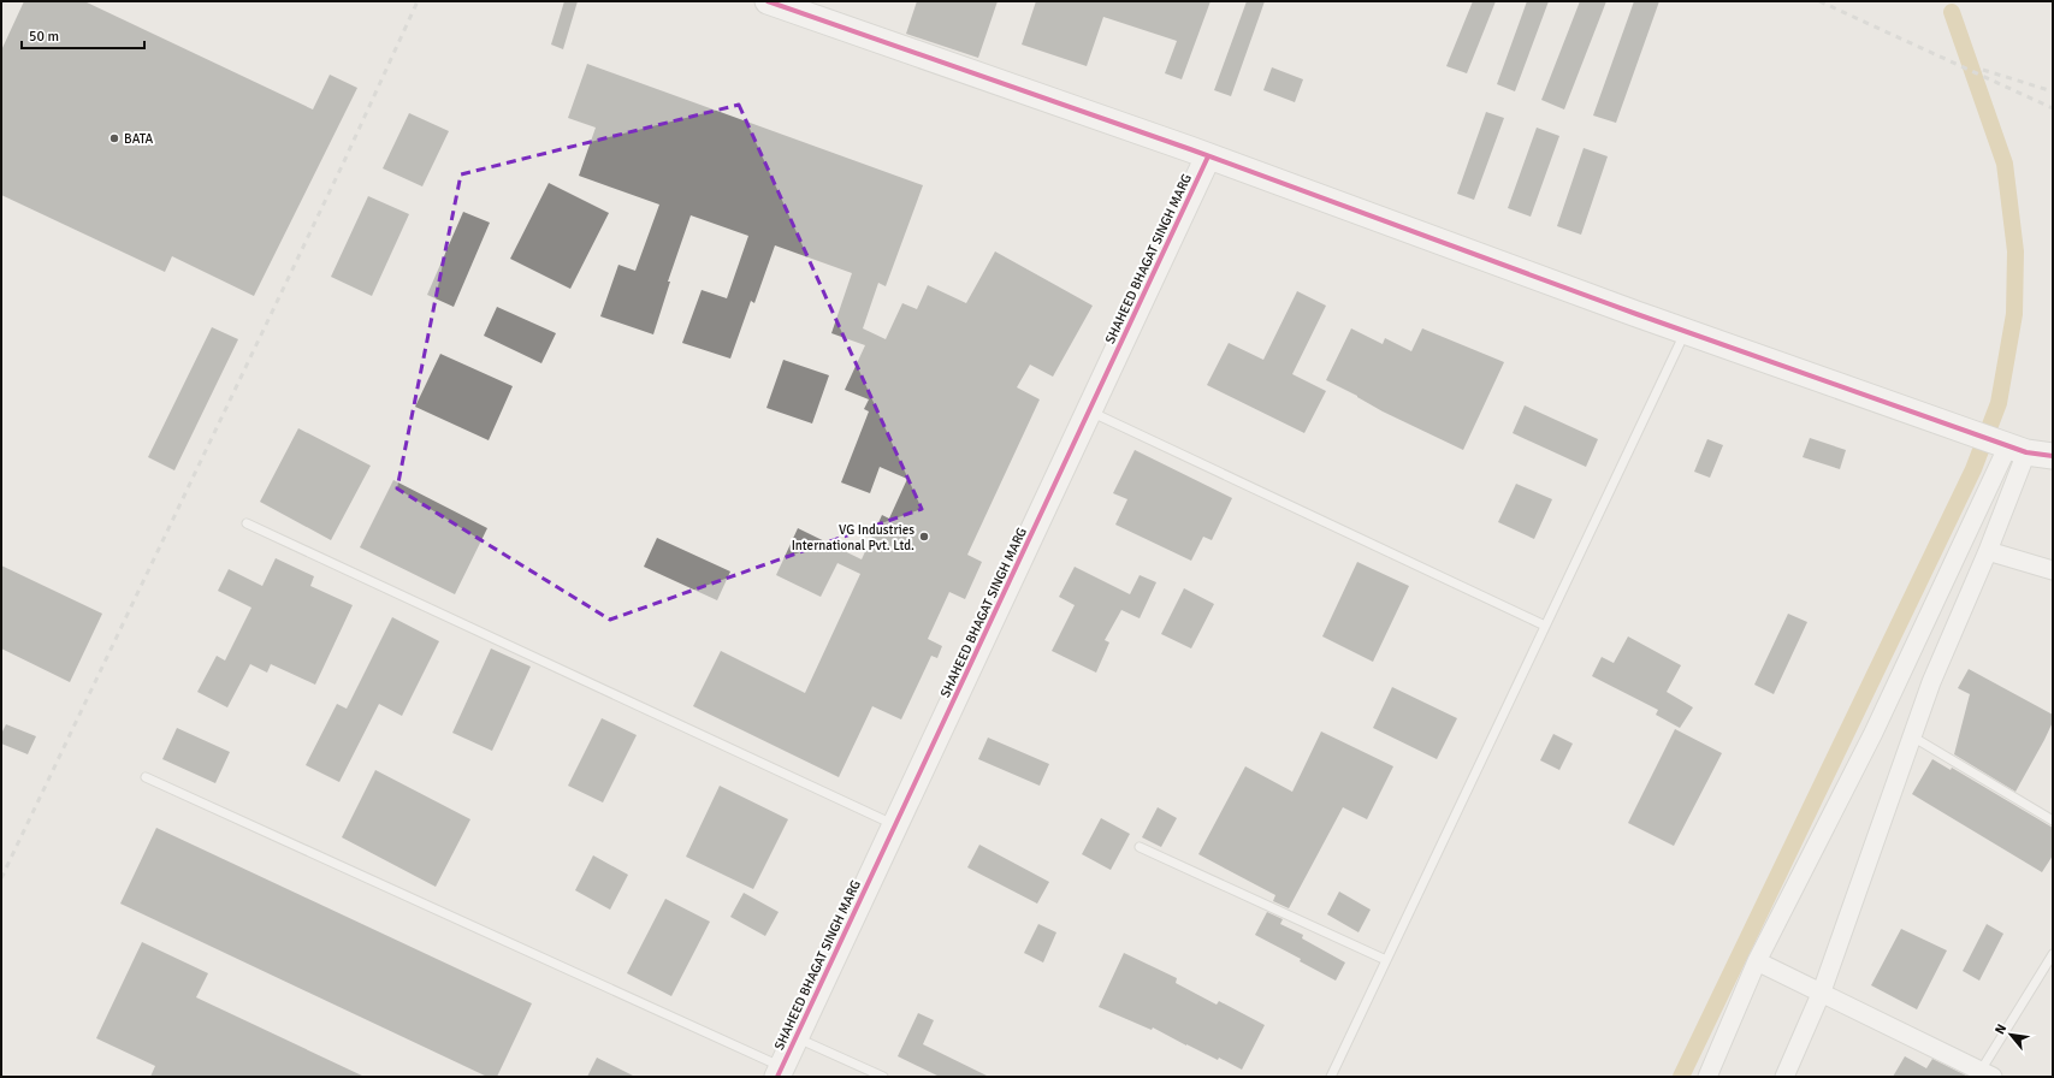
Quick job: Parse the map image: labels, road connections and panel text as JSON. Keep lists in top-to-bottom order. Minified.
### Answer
{"streets":{"street":["SHAHEED BHAGAT SINGH MARG"]},"places":["BATA","VG Industries International Pvt. Ltd."],"scale_bar":"50 m","north":"top left"}
